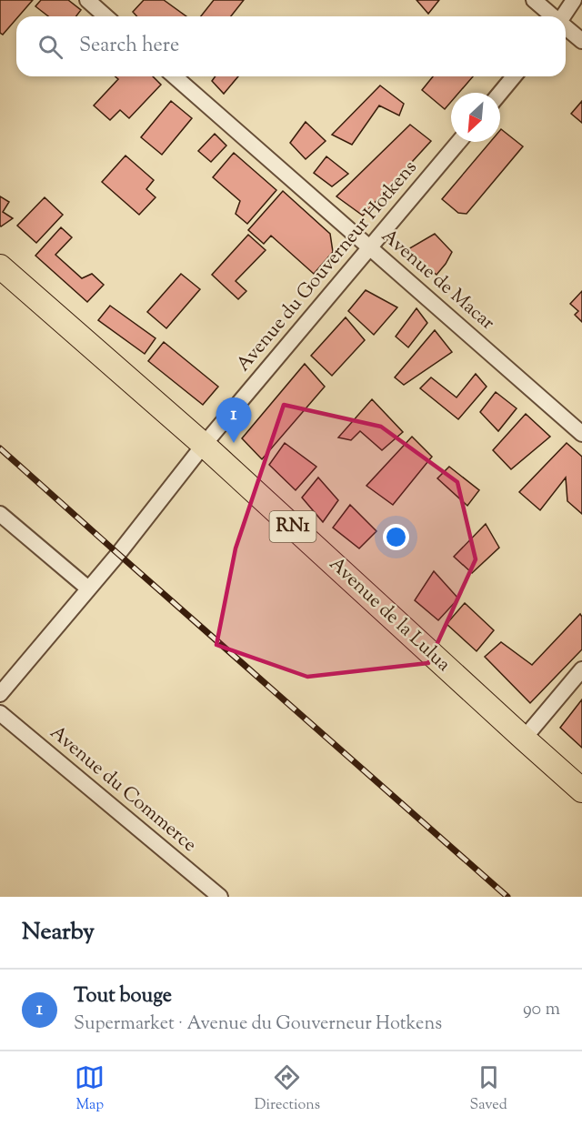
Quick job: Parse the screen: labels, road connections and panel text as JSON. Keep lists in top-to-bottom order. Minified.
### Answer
{"streets":{"highway":["RN1","Avenue de la Lulua"],"street":["Avenue du Gouverneur Hotkens","Avenue de Macar","Avenue du Commerce"]},"crossings":[["Avenue du Gouverneur Hotkens","Avenue de Macar"],["Avenue du Gouverneur Hotkens","Avenue de la Lulua"]],"north":"bottom left","page":{"search":"Search here","pins":"1","heading":"Nearby","list":[{"mark":"1","name":"Tout bouge","note":"Supermarket · Avenue du Gouverneur Hotkens","value":"90 m"}],"nav":["Map","Directions","Saved"]}}
